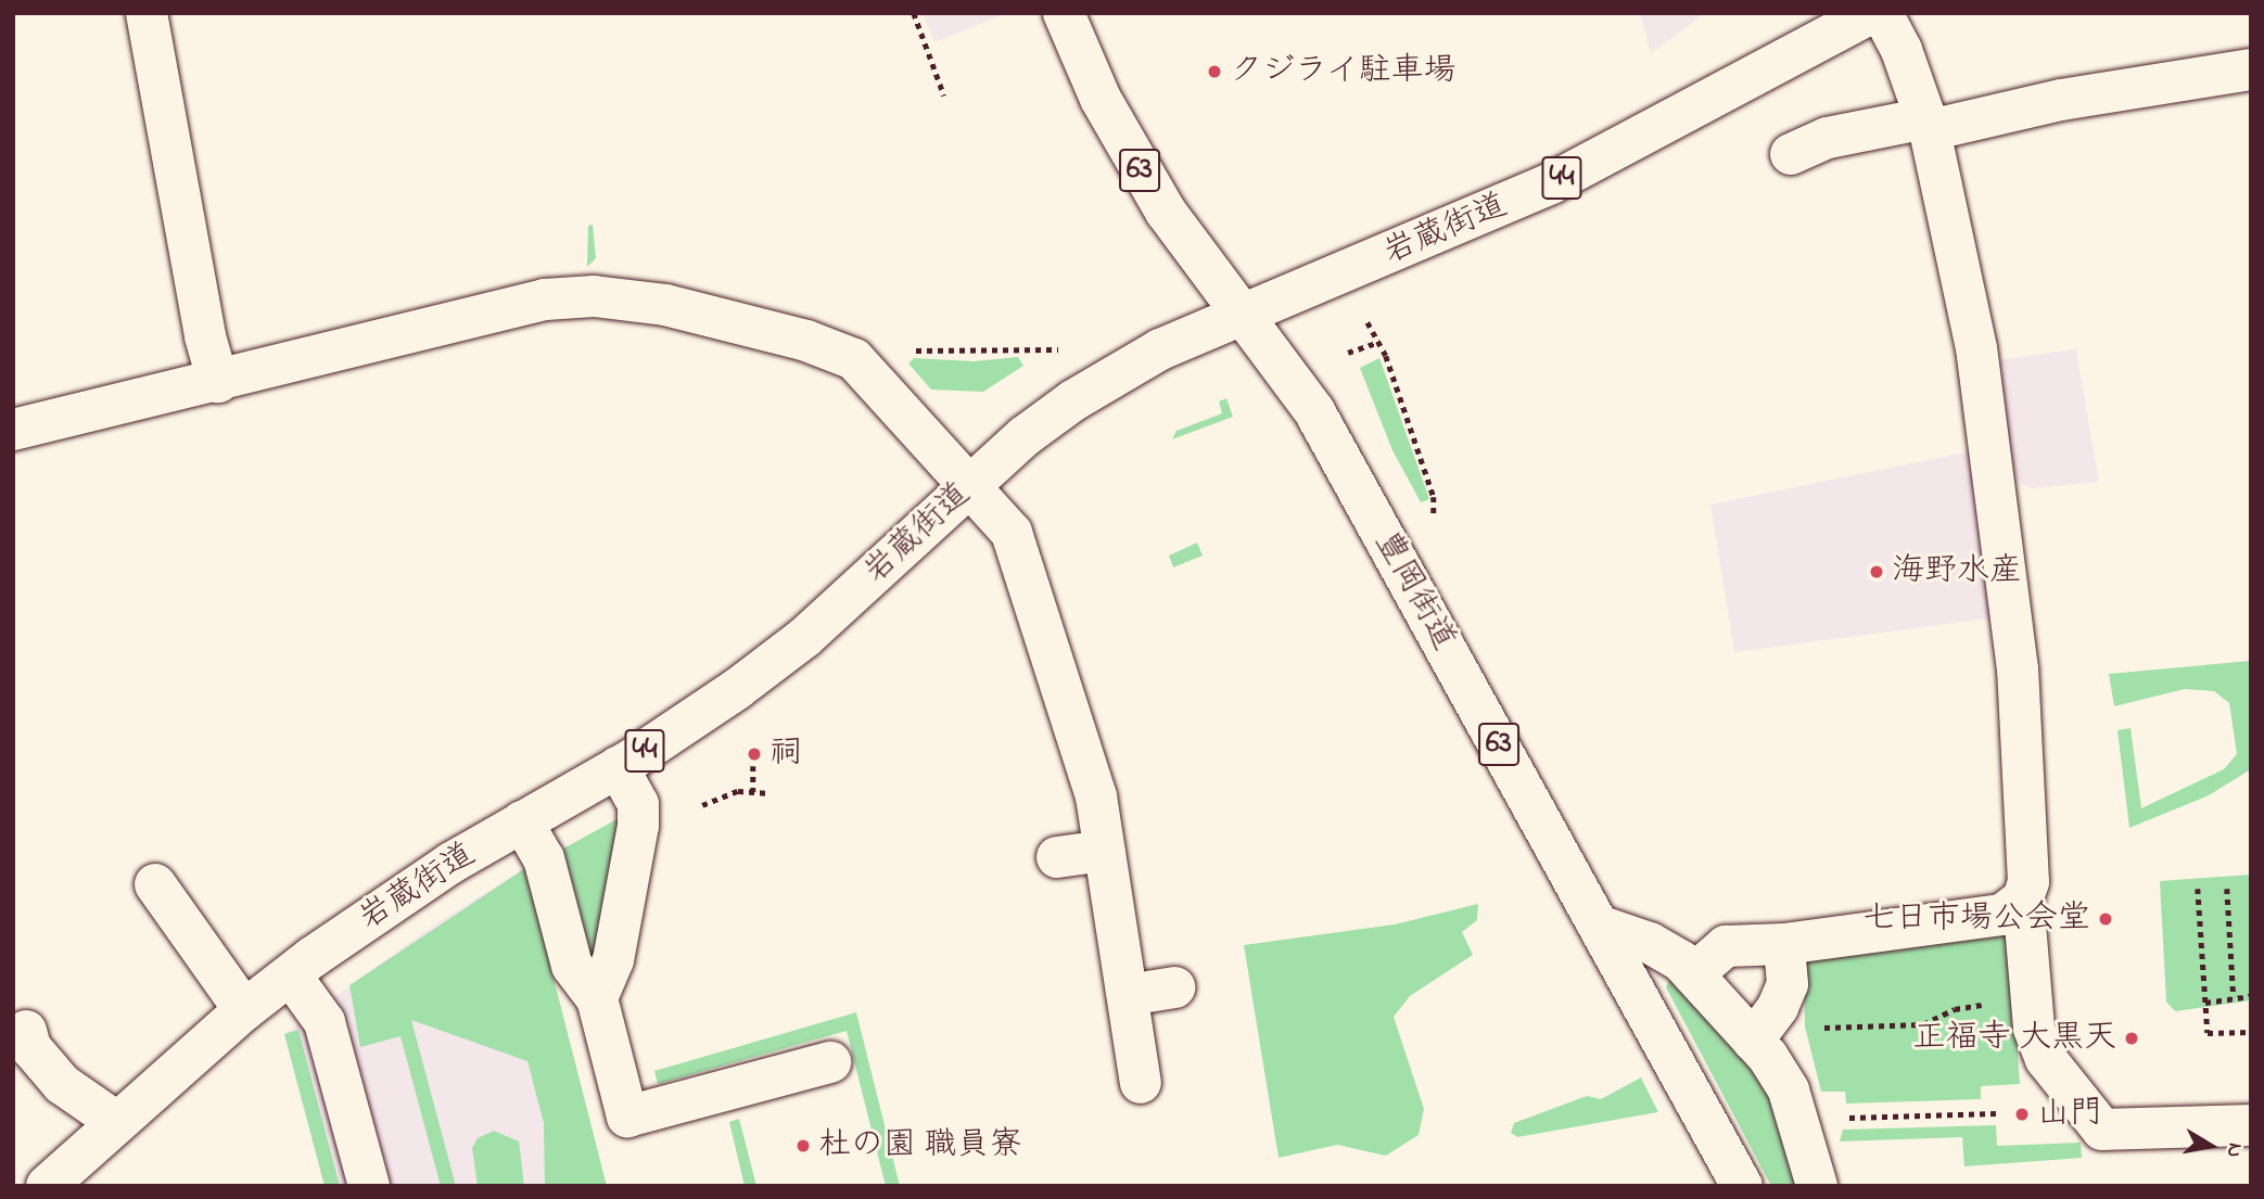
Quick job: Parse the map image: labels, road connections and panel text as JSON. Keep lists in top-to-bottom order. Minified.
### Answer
{"streets":{"main road":["63","44","岩蔵街道","豊岡街道"]},"crossings":[["岩蔵街道","豊岡街道"]],"places":["クジライ駐車場","海野水産","祠","七日市場公会堂","正福寺 大黒天","山門","杜の園 職員寮"],"north":"right"}
